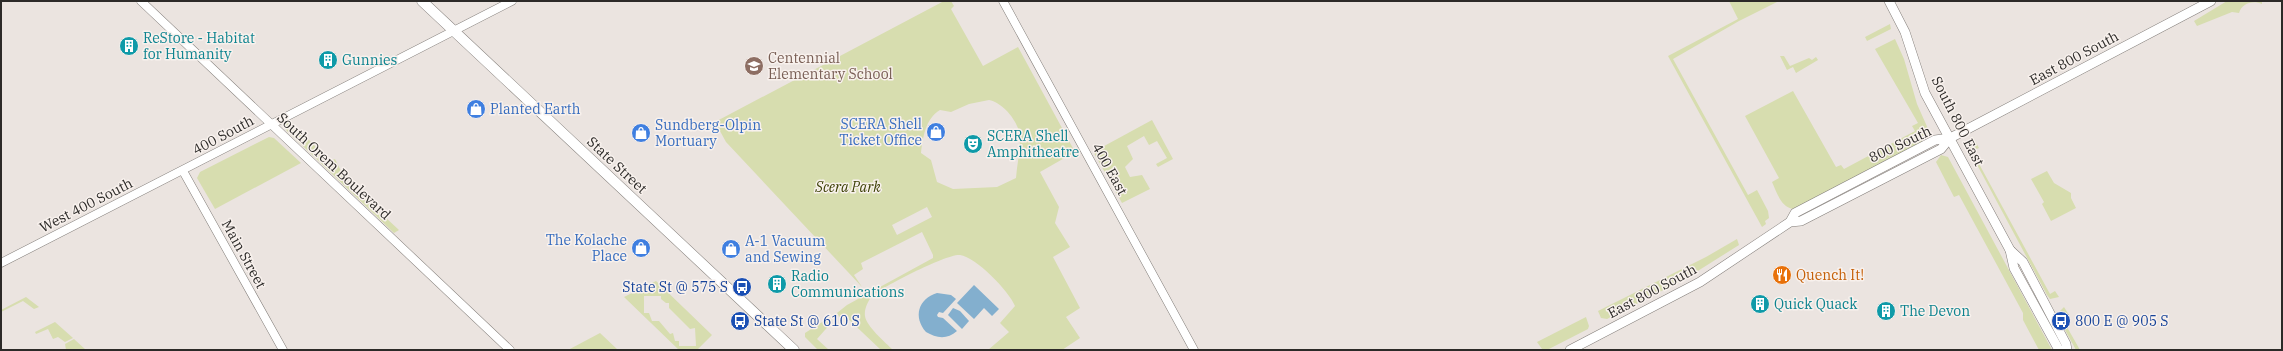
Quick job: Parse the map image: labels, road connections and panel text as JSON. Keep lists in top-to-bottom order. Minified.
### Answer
{"streets":{"main road":["East 800 South","South 800 East","800 South","State Street"],"street":["400 South","South Orem Boulevard","400 East","West 400 South","Main Street"]},"crossings":[["East 800 South","South 800 East"],["East 800 South","800 South"],["South 800 East","800 South"],["400 South","State Street"],["400 South","South Orem Boulevard"],["400 South","West 400 South"],["400 South","Main Street"],["West 400 South","Main Street"]],"parks":["Scera Park"],"places":{"building":["ReStore - Habitat for Humanity","Gunnies","Radio Communications","Quick Quack","The Devon"],"school or university":["Centennial Elementary School"],"shop":["Planted Earth","SCERA Shell Ticket Office","Sundberg-Olpin Mortuary","The Kolache Place","A-1 Vacuum and Sewing"],"theatre":["SCERA Shell Amphitheatre"],"restaurant":["Quench It!"],"bus stop":["State St @ 575 S","State St @ 610 S","800 E @ 905 S"]}}
